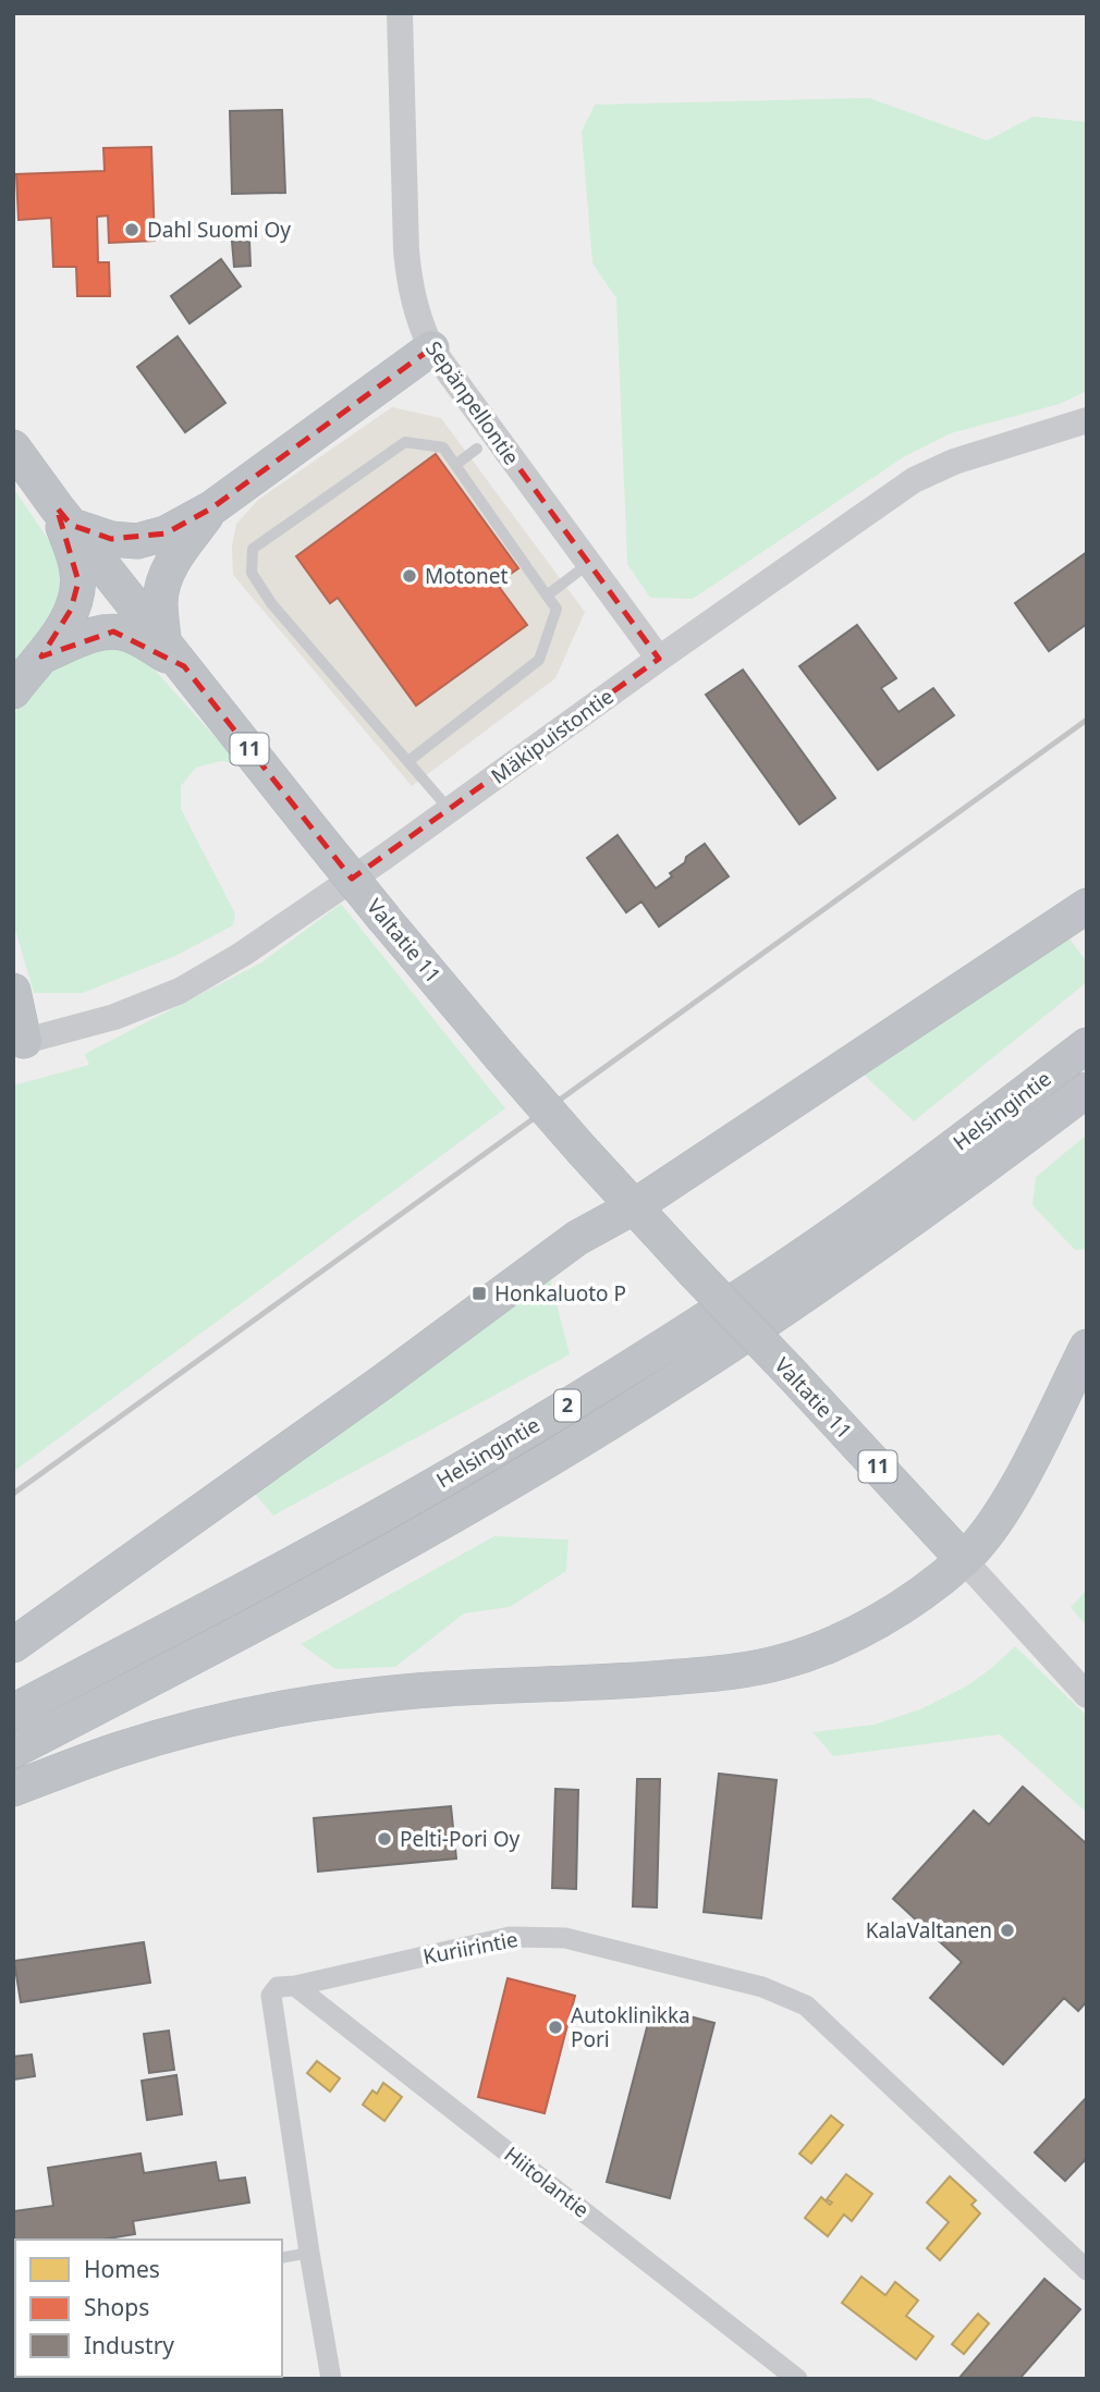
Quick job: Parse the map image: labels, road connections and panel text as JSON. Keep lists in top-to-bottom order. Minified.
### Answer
{"streets":{"highway":["11","Valtatie 11","Helsingintie","2"],"street":["Sepänpellontie","Mäkipuistontie","Kuriirintie","Hiitolantie"]},"crossings":[["Sepänpellontie","Mäkipuistontie"],["11","Valtatie 11"],["Kuriirintie","Hiitolantie"]],"places":{"other":["Dahl Suomi Oy","Motonet","Pelti-Pori Oy","KalaValtanen","Autoklinikka Pori"],"transit":["Honkaluoto P"]},"legend":["Homes","Shops","Industry"]}
